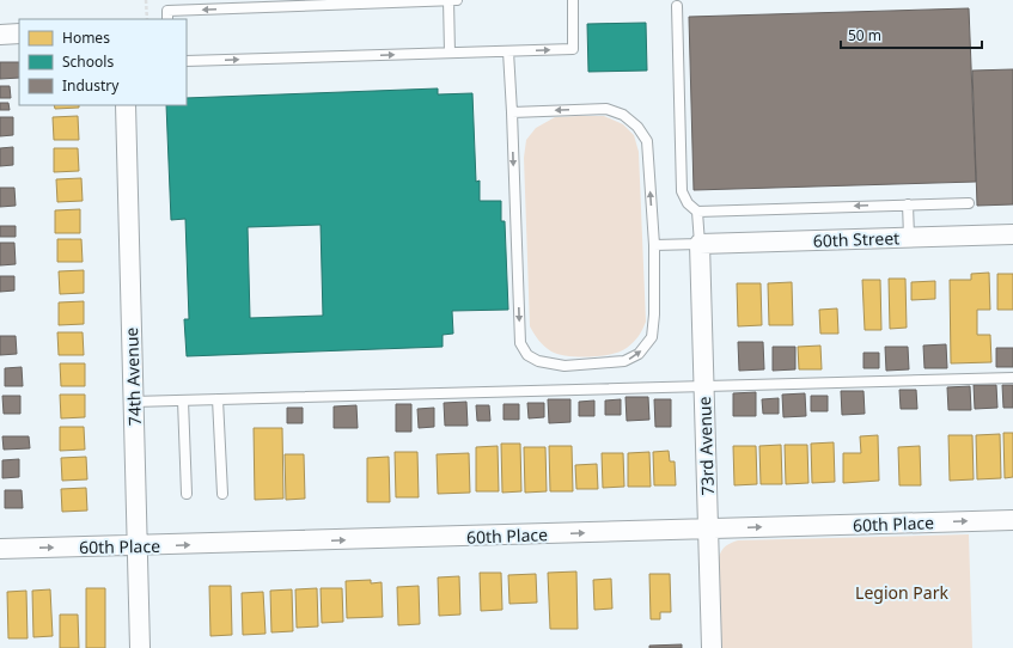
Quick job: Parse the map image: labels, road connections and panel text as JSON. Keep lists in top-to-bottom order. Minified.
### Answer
{"streets":{"street":["60th Street","74th Avenue","73rd Avenue","60th Place"]},"crossings":[["60th Street","73rd Avenue"],["74th Avenue","60th Place"],["73rd Avenue","60th Place"]],"one_way":["60th Place"],"parks":["Legion Park"],"legend":["Homes","Schools","Industry"],"scale_bar":"50 m"}
